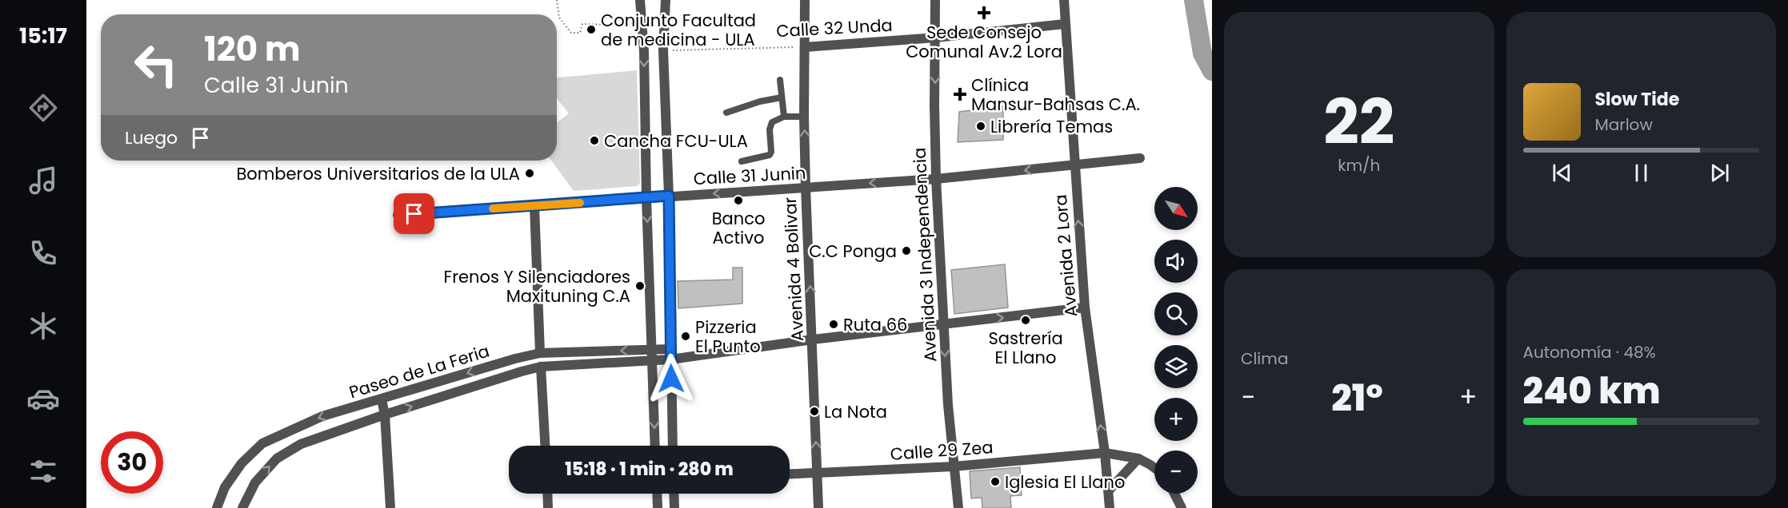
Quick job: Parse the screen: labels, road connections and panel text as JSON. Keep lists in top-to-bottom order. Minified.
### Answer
{"streets":{"street":["Calle 32 Unda","Calle 31 Junin","Avenida 3 Independencia","Avenida 2 Lora","Avenida 4 Bolivar","Paseo de La Feria","Calle 29 Zea"]},"crossings":[["Calle 32 Unda","Avenida 3 Independencia"],["Calle 32 Unda","Avenida 2 Lora"],["Calle 32 Unda","Avenida 4 Bolivar"],["Calle 31 Junin","Avenida 3 Independencia"],["Calle 31 Junin","Avenida 2 Lora"],["Calle 31 Junin","Avenida 4 Bolivar"],["Avenida 3 Independencia","Paseo de La Feria"],["Avenida 3 Independencia","Calle 29 Zea"],["Avenida 2 Lora","Paseo de La Feria"],["Avenida 2 Lora","Calle 29 Zea"],["Avenida 4 Bolivar","Paseo de La Feria"],["Avenida 4 Bolivar","Calle 29 Zea"]],"one_way":["Calle 31 Junin","Avenida 3 Independencia","Avenida 2 Lora","Avenida 4 Bolivar"],"places":{"health":["Sede Consejo Comunal Av.2 Lora","Clínica Mansur-Bahsas C.A."],"other":["Conjunto Facultad de medicina - ULA","Librería Temas","Cancha FCU-ULA","Bomberos Universitarios de la ULA","Banco Activo","C.C Ponga","Frenos Y Silenciadores Maxituning C.A","Sastrería El Llano","Ruta 66","Pizzeria El Punto","La Nota","Iglesia El Llano"]},"north":"bottom right","page":{"tabs":"15:17","tile":[["22","km/h"],"Clima",["Autonomía · 48%","240 km"]],"turn":["120 m","Calle 31 Junin"],"song":["Slow Tide","Marlow"],"then":"Luego","map_buttons":["+","−"],"heat":["−","21°","+"],"limit":"30","trip":"15:18 · 1 min · 280 m"}}
